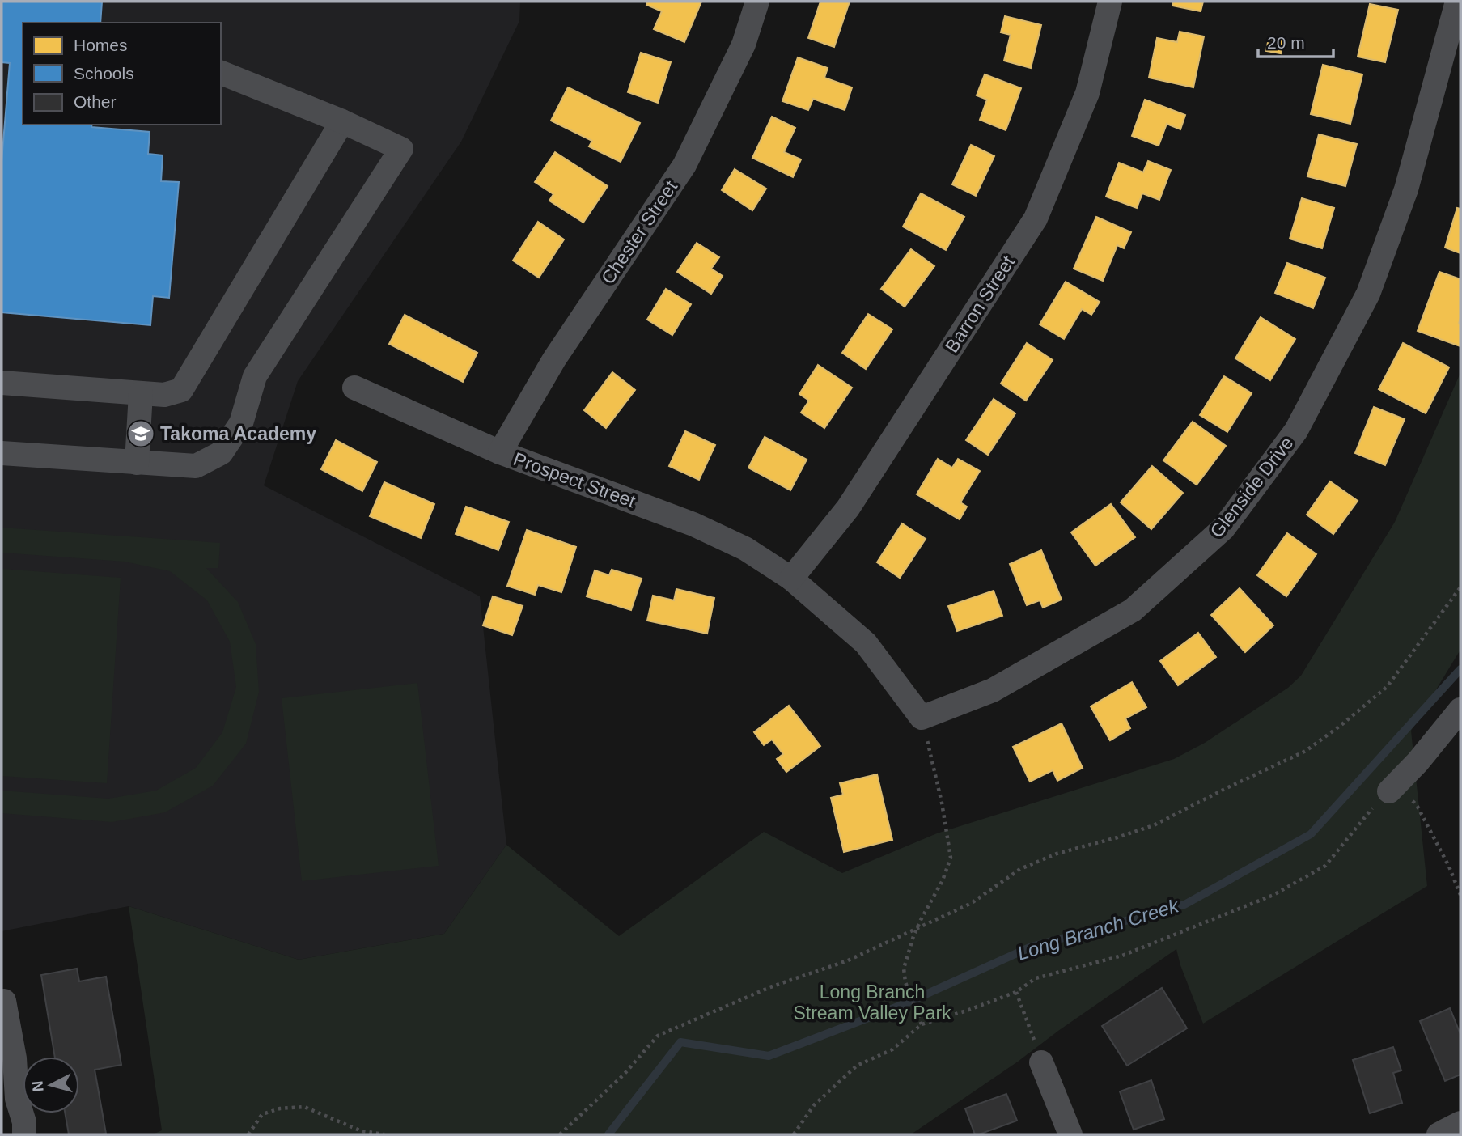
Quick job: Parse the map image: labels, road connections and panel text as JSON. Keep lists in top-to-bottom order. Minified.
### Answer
{"streets":{"street":["Chester Street","Barron Street","Prospect Street","Glenside Drive"]},"crossings":[["Chester Street","Prospect Street"],["Barron Street","Prospect Street"]],"water":["Long Branch Creek"],"parks":["Long Branch Stream Valley Park"],"places":{"school or university":["Takoma Academy"]},"legend":["Homes","Schools","Other"],"scale_bar":"20 m","north":"left"}
